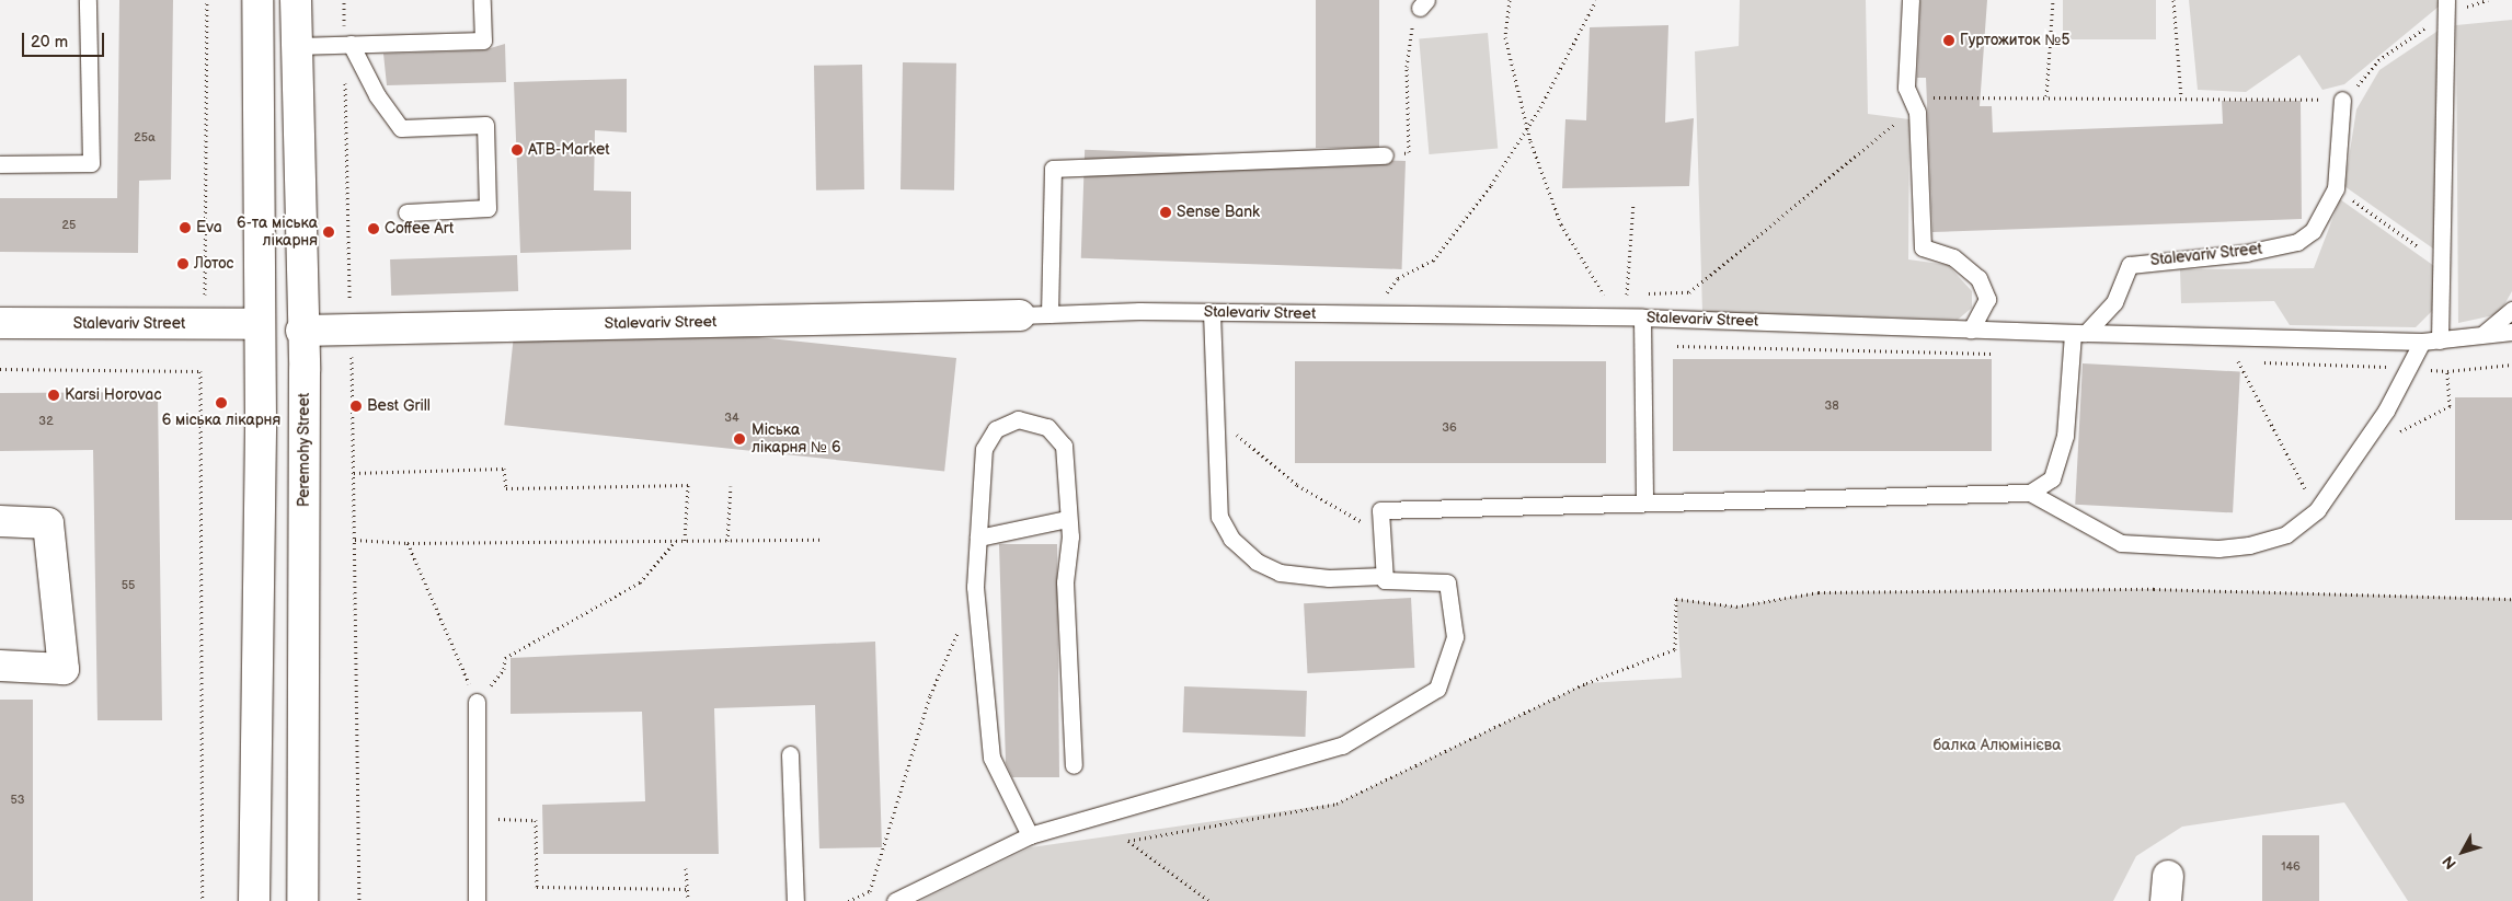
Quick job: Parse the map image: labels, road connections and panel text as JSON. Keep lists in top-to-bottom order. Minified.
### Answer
{"streets":{"main road":["Stalevariv Street","Peremohy Street"]},"crossings":[["Stalevariv Street","Peremohy Street"]],"parks":["балка Алюмінієва"],"places":["Гуртожиток №5","ATB-Market","Sense Bank","Eva","Coffee Art","6-та міська лікарня","Лотос","Karsi Horovac","6 міська лікарня","Best Grill","Мiська лiкарня № 6"],"house_numbers":["25а","25","38","34","32","36","55","53","146"],"scale_bar":"20 m","north":"bottom left"}
